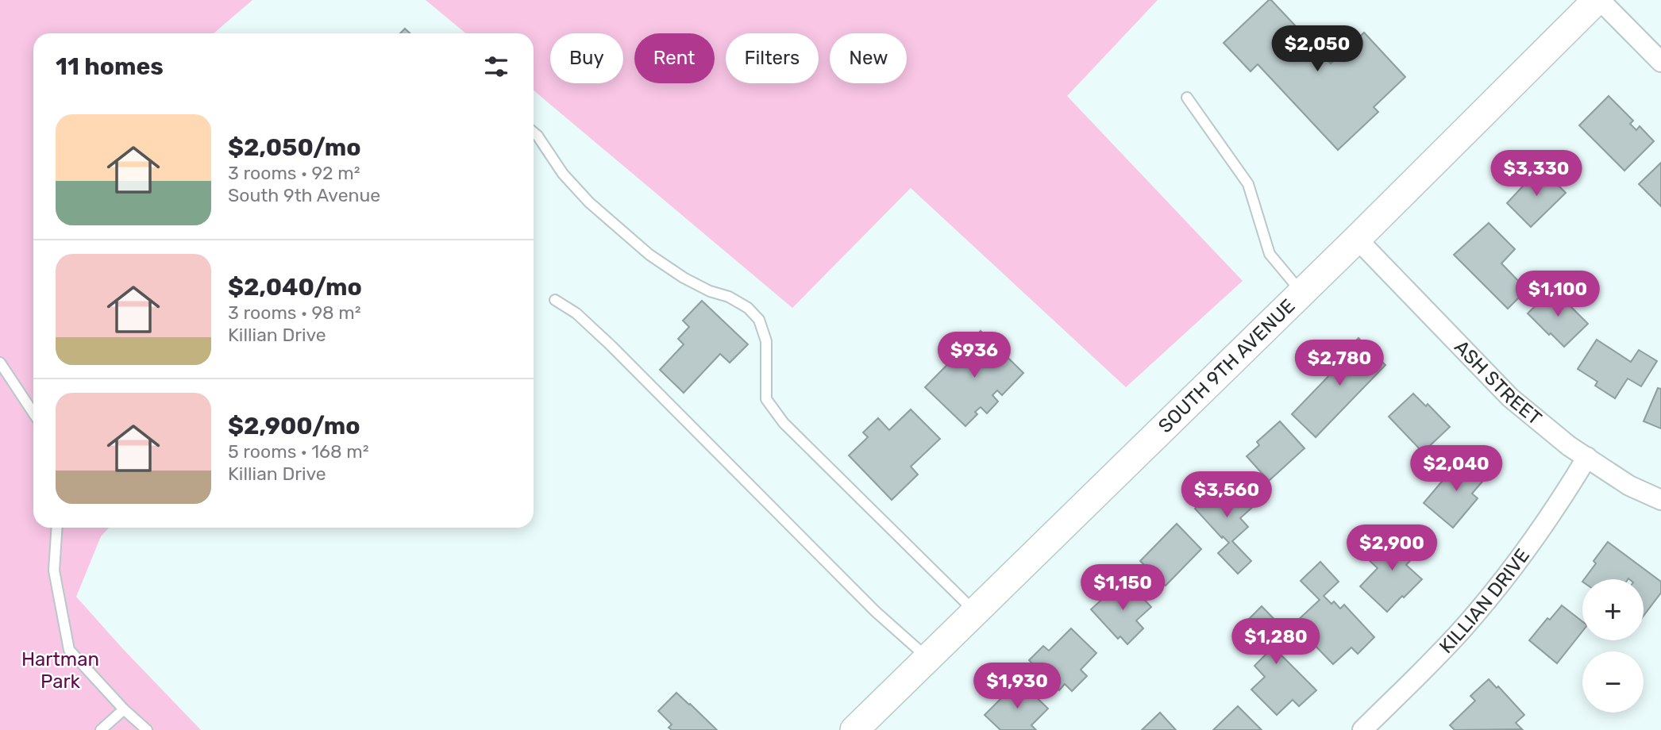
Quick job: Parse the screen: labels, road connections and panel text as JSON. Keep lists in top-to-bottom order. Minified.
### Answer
{"streets":{"street":["SOUTH 9TH AVENUE","ASH STREET","KILLIAN DRIVE"]},"crossings":[["SOUTH 9TH AVENUE","ASH STREET"],["ASH STREET","KILLIAN DRIVE"]],"parks":["Hartman Park"],"page":{"price":["$2,050","$3,330","$1,100","$936","$2,780","$2,040","$3,560","$2,900","$1,150","$1,280","$1,930"],"chip":["Buy","Rent","Filters","New"],"heading":"11 homes","list":[{"name":"$2,050/mo","note":"3 rooms · 92 m² · South 9th Avenue"},{"name":"$2,040/mo","note":"3 rooms · 98 m² · Killian Drive"},{"name":"$2,900/mo","note":"5 rooms · 168 m² · Killian Drive"}],"map_buttons":["+","−"]}}
